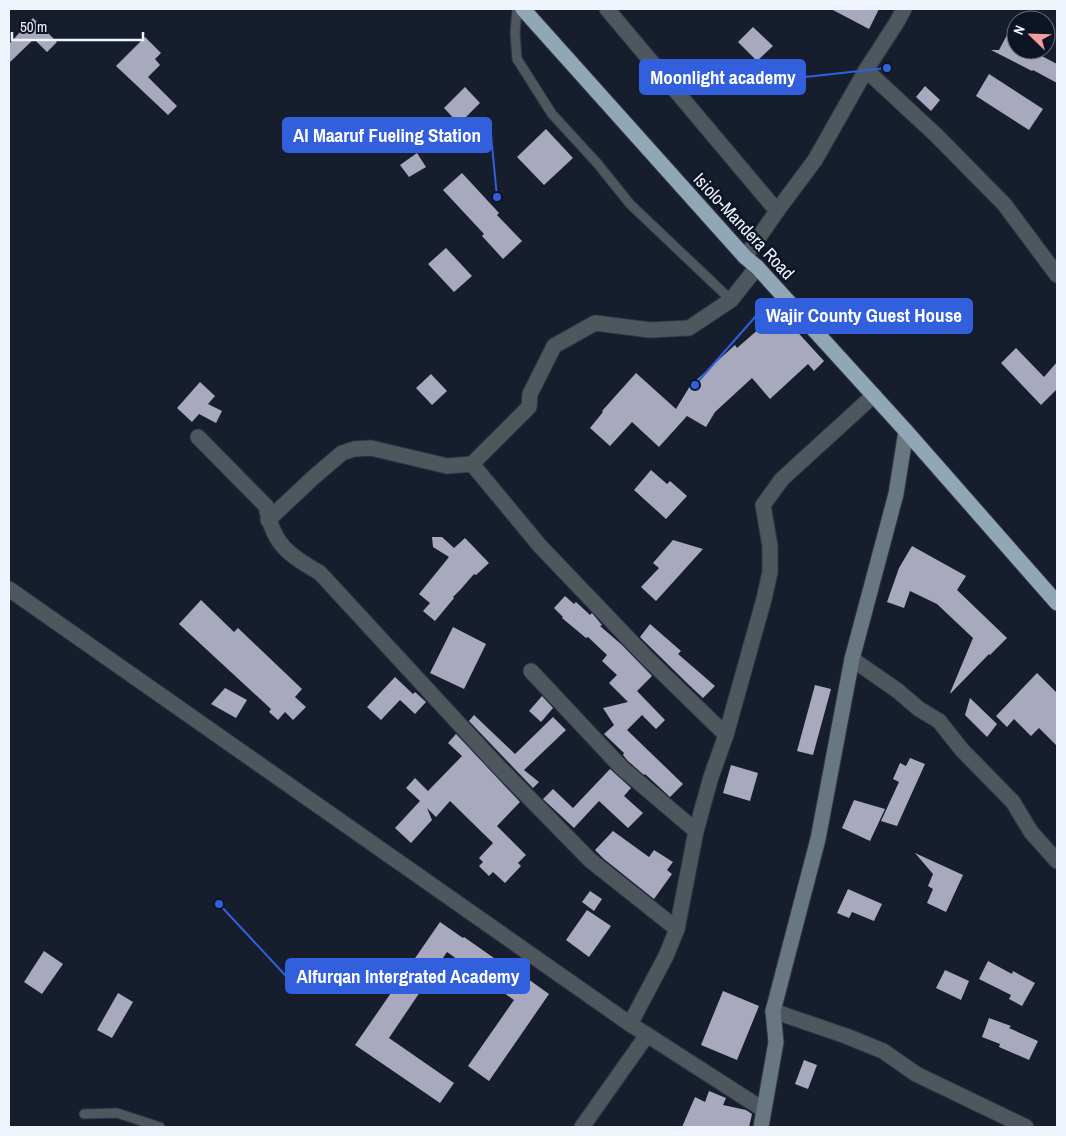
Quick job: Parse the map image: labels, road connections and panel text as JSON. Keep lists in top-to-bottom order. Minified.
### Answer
{"streets":{"highway":["Isiolo-Mandera Road"]},"places":["Moonlight academy","Al Maaruf Fueling Station","Wajir County Guest House","Alfurqan Intergrated Academy"],"scale_bar":"50 m","north":"top left"}
